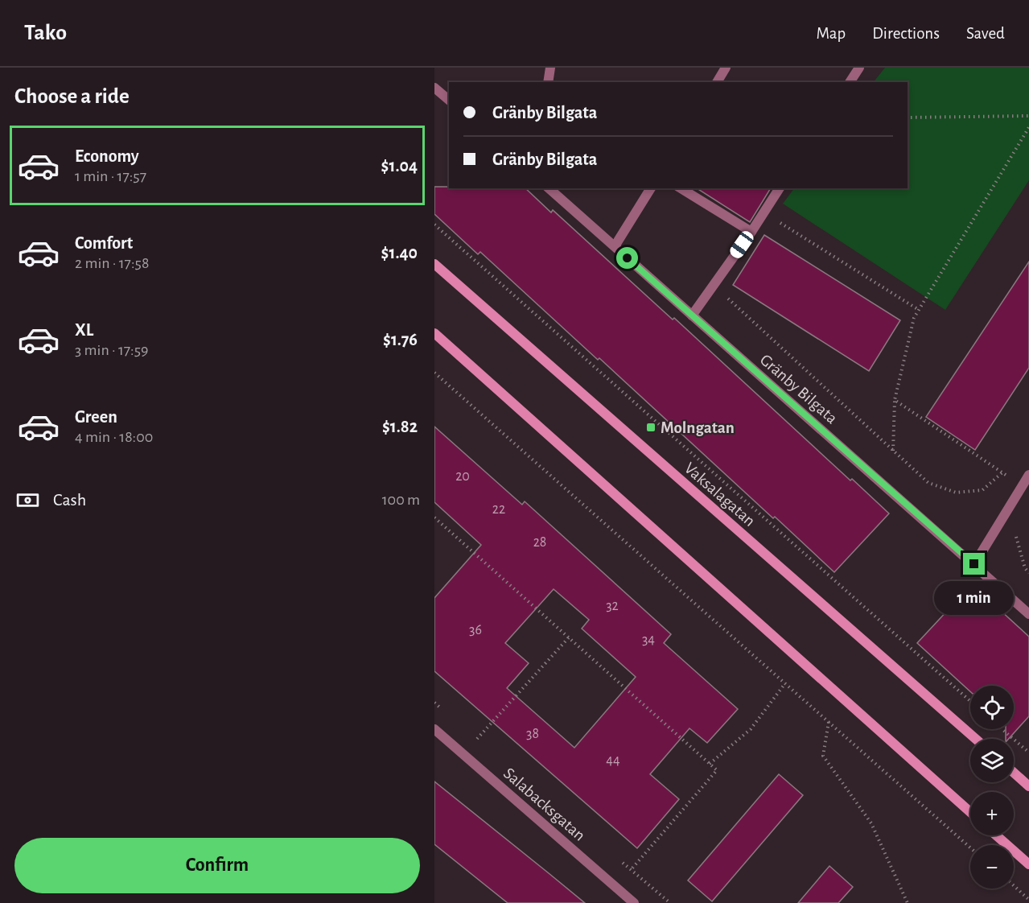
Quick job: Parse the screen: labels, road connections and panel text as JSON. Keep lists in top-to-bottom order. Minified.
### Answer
{"streets":{"main road":["Vaksalagatan"],"street":["Gränby Bilgata","Salabacksgatan"]},"places":{"transit":["Molngatan"]},"house_numbers":["20","22","28","32","36","34","38","44"],"page":{"header":"Tako","nav":["Map","Directions","Saved"],"heading":"Choose a ride","banner":["Gränby Bilgata","Gränby Bilgata"],"list":[{"name":"Economy","note":"1 min · 17:57","value":"$1.04"},{"name":"Comfort","note":"2 min · 17:58","value":"$1.40"},{"name":"XL","note":"3 min · 17:59","value":"$1.76"},{"name":"Green","note":"4 min · 18:00","value":"$1.82"}],"pay":["Cash","100 m"],"bubble":"1 min","map_buttons":["+","−"],"buttons":"Confirm"}}
